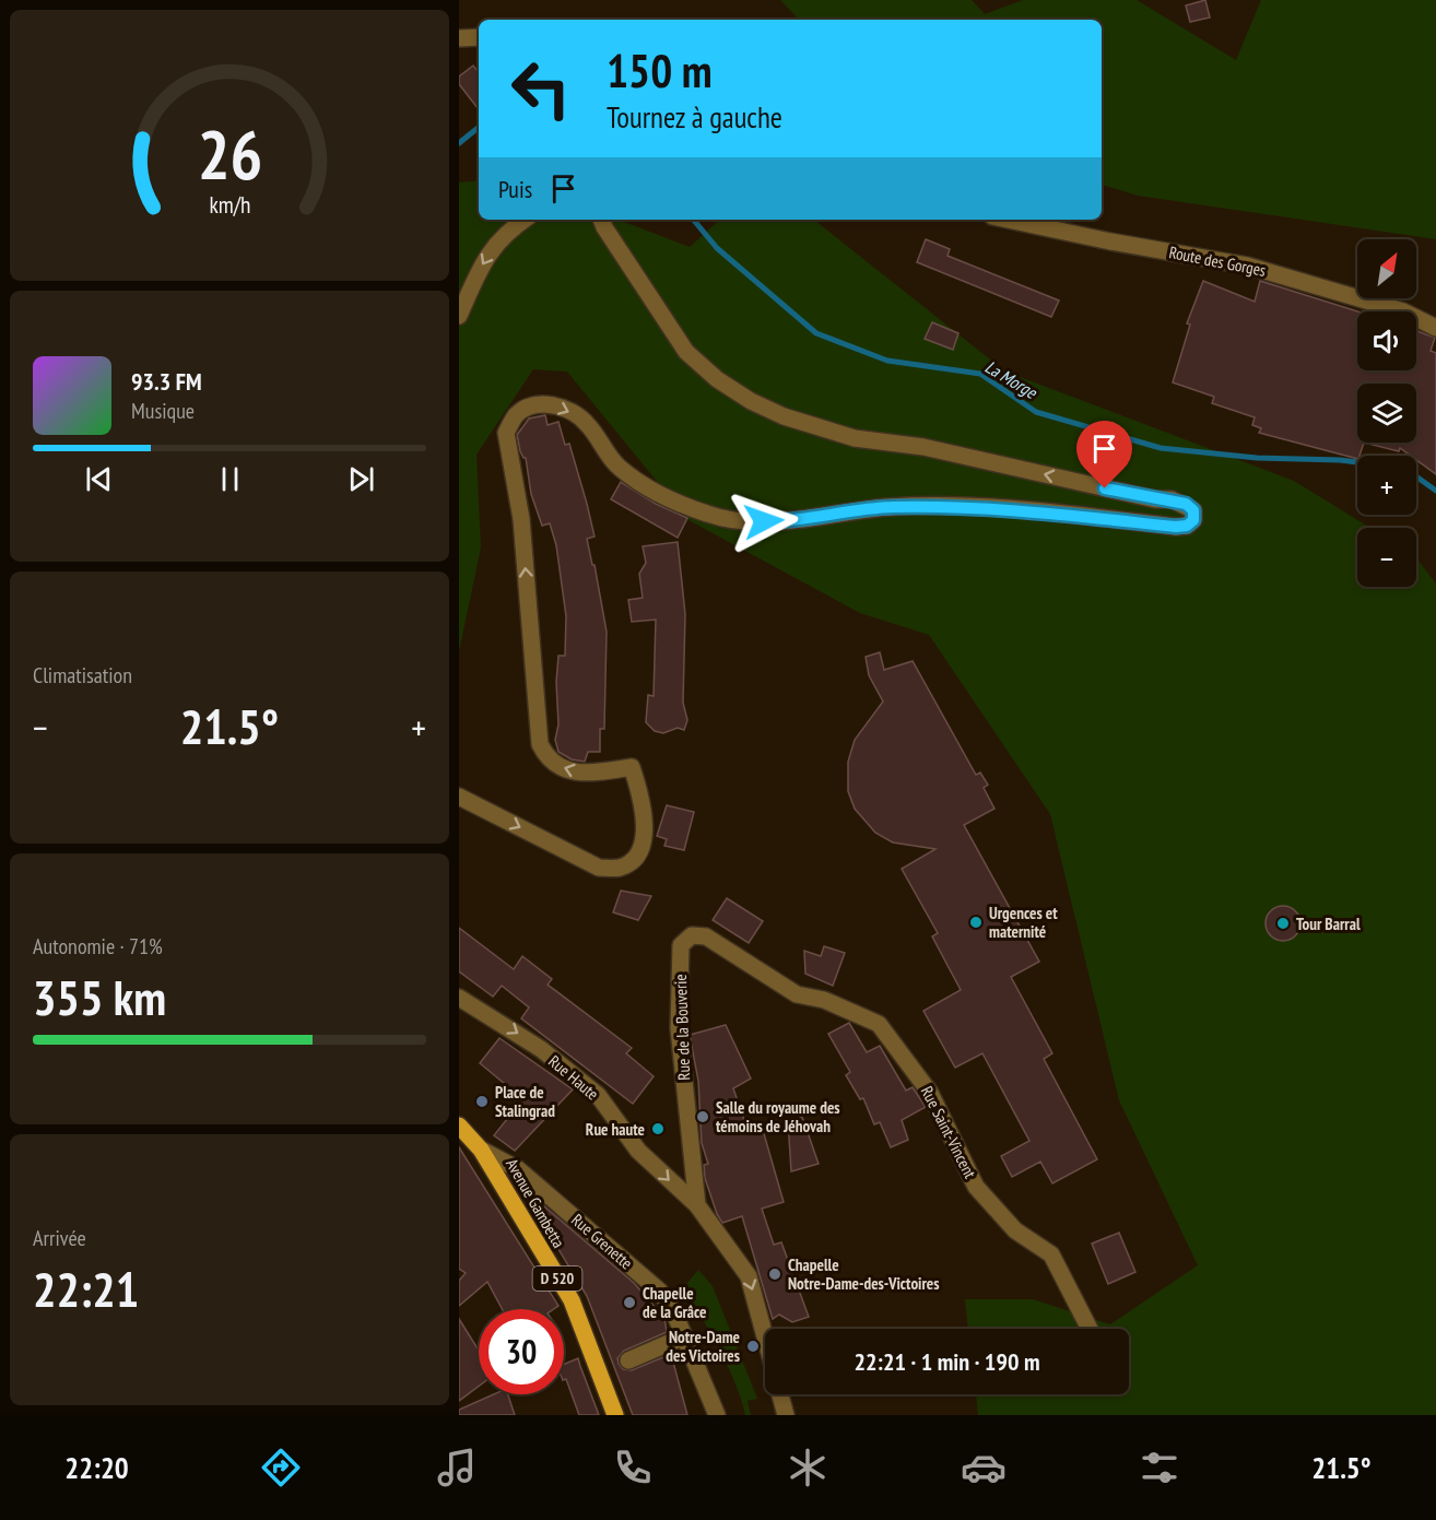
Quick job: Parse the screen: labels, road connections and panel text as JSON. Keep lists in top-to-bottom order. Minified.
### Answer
{"streets":{"main road":["Avenue Gambetta","D 520"],"street":["Route des Gorges","Rue de la Bouverie","Rue Haute","Rue Saint-Vincent","Rue Grenette"]},"crossings":[["Rue de la Bouverie","Rue Haute"],["Rue de la Bouverie","Rue Saint-Vincent"],["Avenue Gambetta","Rue Grenette"]],"one_way":["Rue Haute"],"water":["La Morge"],"places":["Urgences et maternité","Tour Barral","Place de Stalingrad","Salle du royaume des témoins de Jéhovah","Rue haute","Chapelle Notre-Dame-des-Victoires","Chapelle de la Grâce","Notre-Dame des Victoires"],"north":"top right","page":{"turn":["150 m","Tournez à gauche"],"then":"Puis","map_buttons":["+","−"],"song":["93.3 FM","Musique"],"tile":["Climatisation",["Autonomie · 71%","355 km"],["Arrivée","22:21"]],"heat":["−","21.5°","+"],"limit":"30","trip":"22:21 · 1 min · 190 m","tabs":["22:20","21.5°"],"gauge":["26","km/h"]}}
